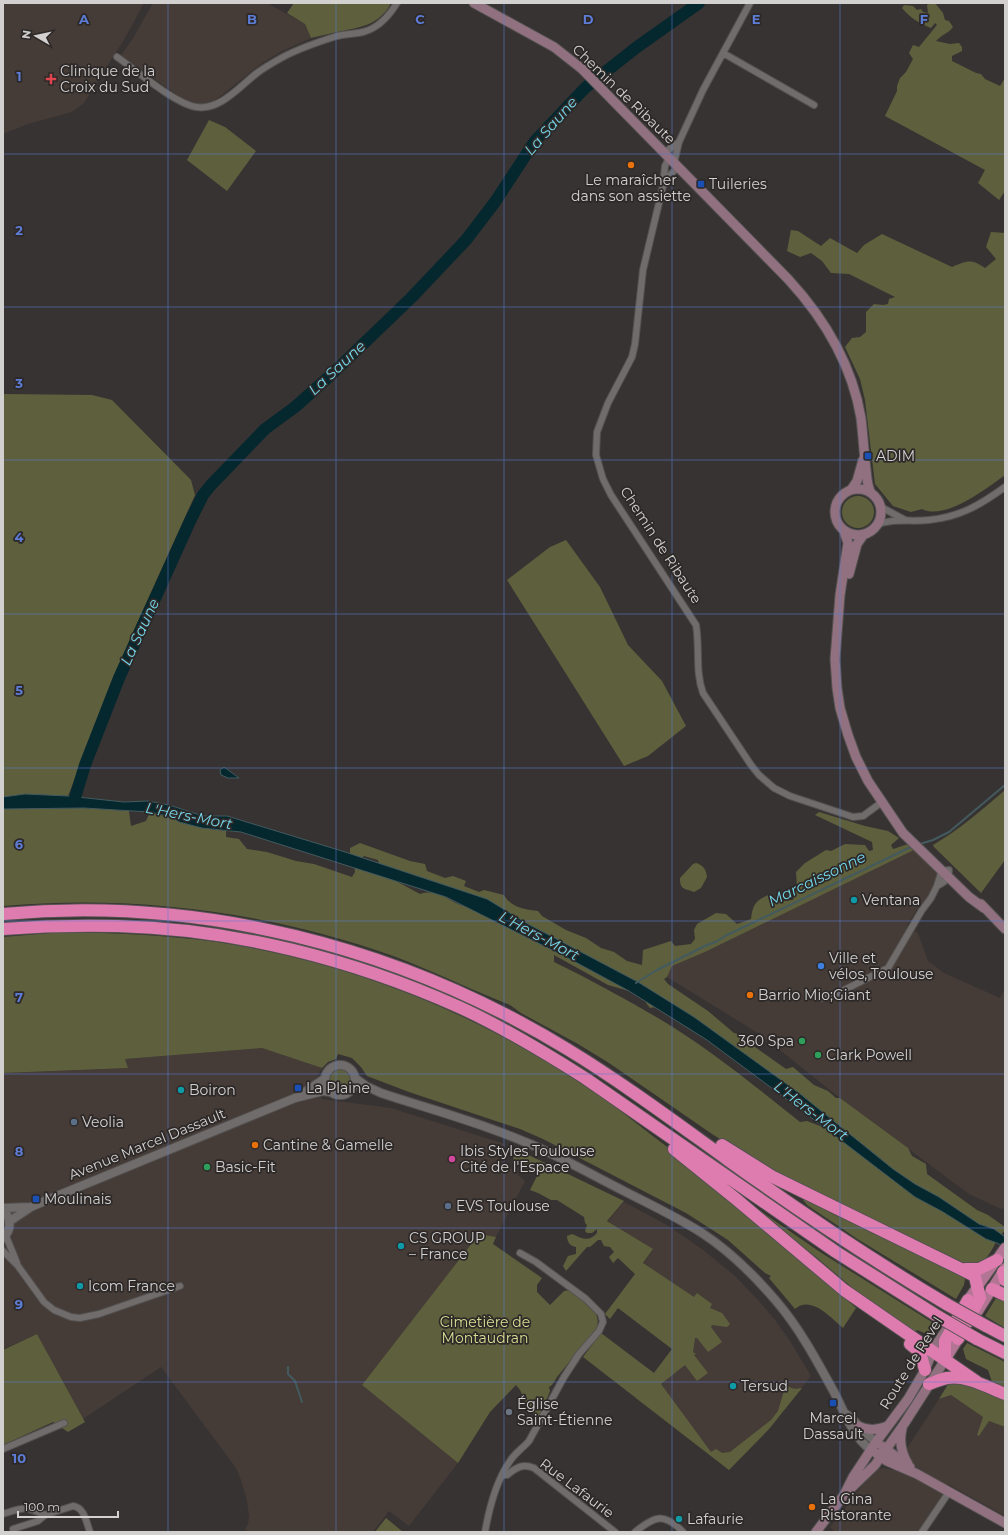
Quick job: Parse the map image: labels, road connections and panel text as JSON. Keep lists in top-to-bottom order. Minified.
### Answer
{"streets":{"main road":["Chemin de Ribaute","Route de Revel"],"street":["Avenue Marcel Dassault","Rue Lafaurie"]},"crossings":[["Avenue Marcel Dassault","Route de Revel"]],"water":["La Saune","L'Hers-Mort","Marcaissonne"],"parks":["Cimetière de Montaudran"],"places":{"health":["Clinique de la Croix du Sud"],"other":["Le maraîcher dans son assiette","Ventana","Ville et vélos, Toulouse","Barrio Mio;Giant","360 Spa","Clark Powell","Boiron","Veolia","Cantine & Gamelle","Ibis Styles Toulouse Cité de l'Espace","Basic-Fit","EVS Toulouse","CS GROUP – France","Icom France","Tersud","Église Saint-Étienne","La Gina Ristorante","Lafaurie"],"transit":["Tuileries","ADIM","La Plaine","Moulinais","Marcel Dassault"]},"scale_bar":"100 m","north":"left","grid":{"columns":["A","B","C","D","E","F"],"rows":["1","2","3","4","5","6","7","8","9","10"]}}
